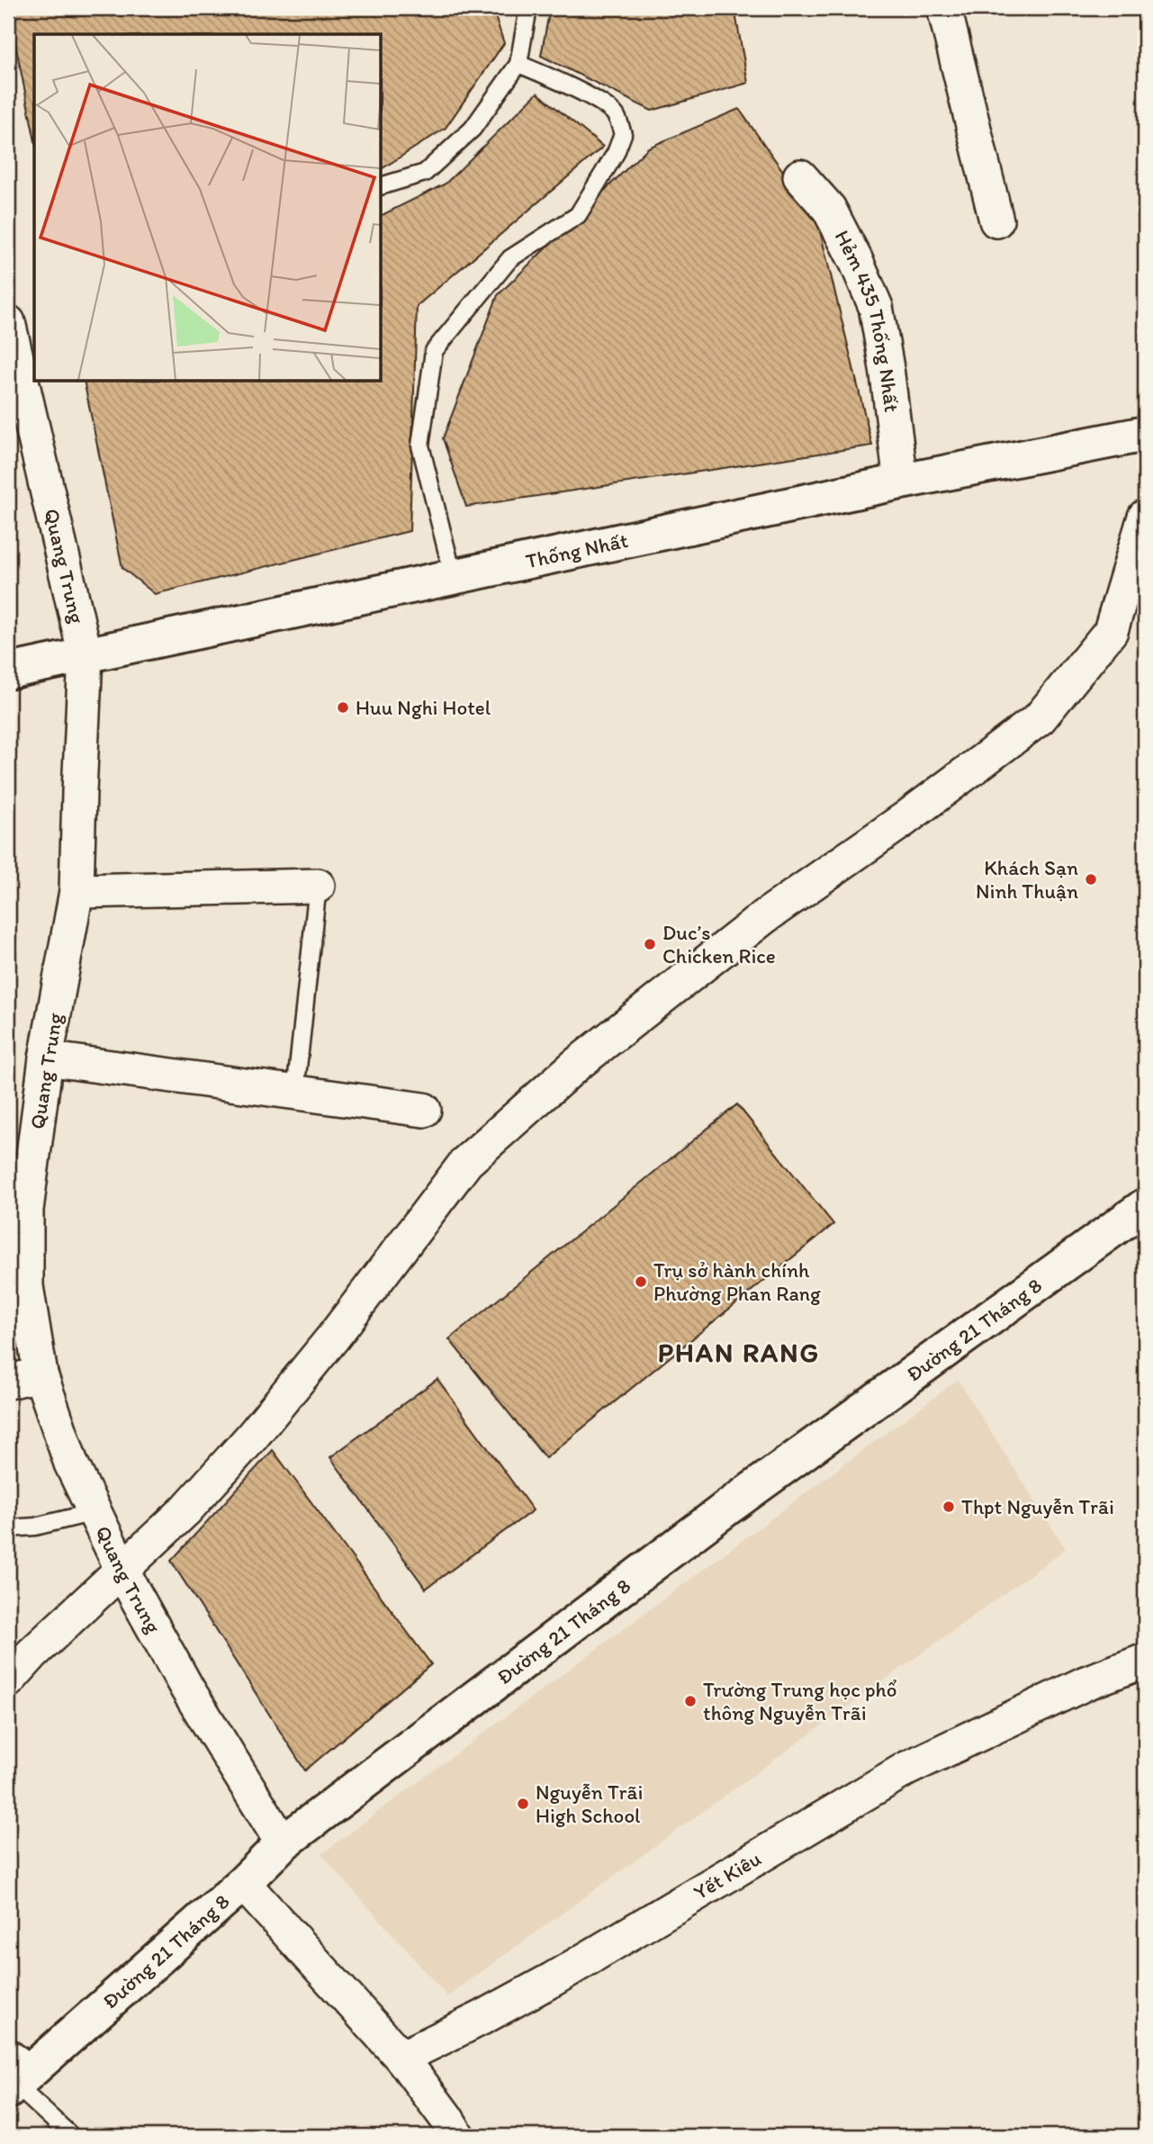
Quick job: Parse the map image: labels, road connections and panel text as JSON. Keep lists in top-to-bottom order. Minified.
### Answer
{"streets":{"main road":["Thống Nhất","Đường 21 Tháng 8"],"street":["Hẻm 435 Thống Nhất","Quang Trung","Yết Kiêu"]},"crossings":[["Hẻm 435 Thống Nhất","Thống Nhất"],["Thống Nhất","Quang Trung"],["Quang Trung","Đường 21 Tháng 8"]],"districts":["PHAN RANG"],"places":["Huu Nghi Hotel","Khách Sạn Ninh Thuận","Duc’s Chicken Rice","Trụ sở hành chính Phường Phan Rang","Thpt Nguyễn Trãi","Trường Trung học phổ thông Nguyễn Trãi","Nguyễn Trãi High School"]}
